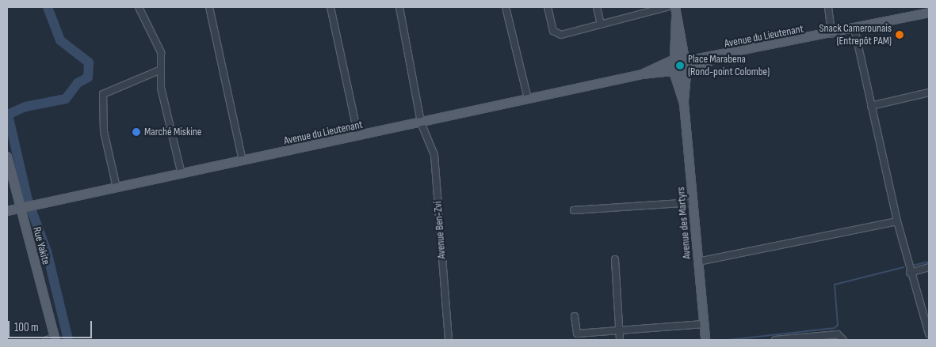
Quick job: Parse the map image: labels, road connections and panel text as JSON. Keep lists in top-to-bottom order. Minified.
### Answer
{"streets":{"main road":["Avenue du Lieutenant","Avenue des Martyrs","Rue Yakite"],"street":["Avenue Ben-Zvi"]},"crossings":[["Avenue du Lieutenant","Avenue des Martyrs"],["Avenue du Lieutenant","Avenue Ben-Zvi"],["Avenue du Lieutenant","Rue Yakite"]],"places":["Snack Camerounais (Entrepôt PAM)","Place Marabena (Rond-point Colombe)","Marché Miskine"],"scale_bar":"100 m"}
